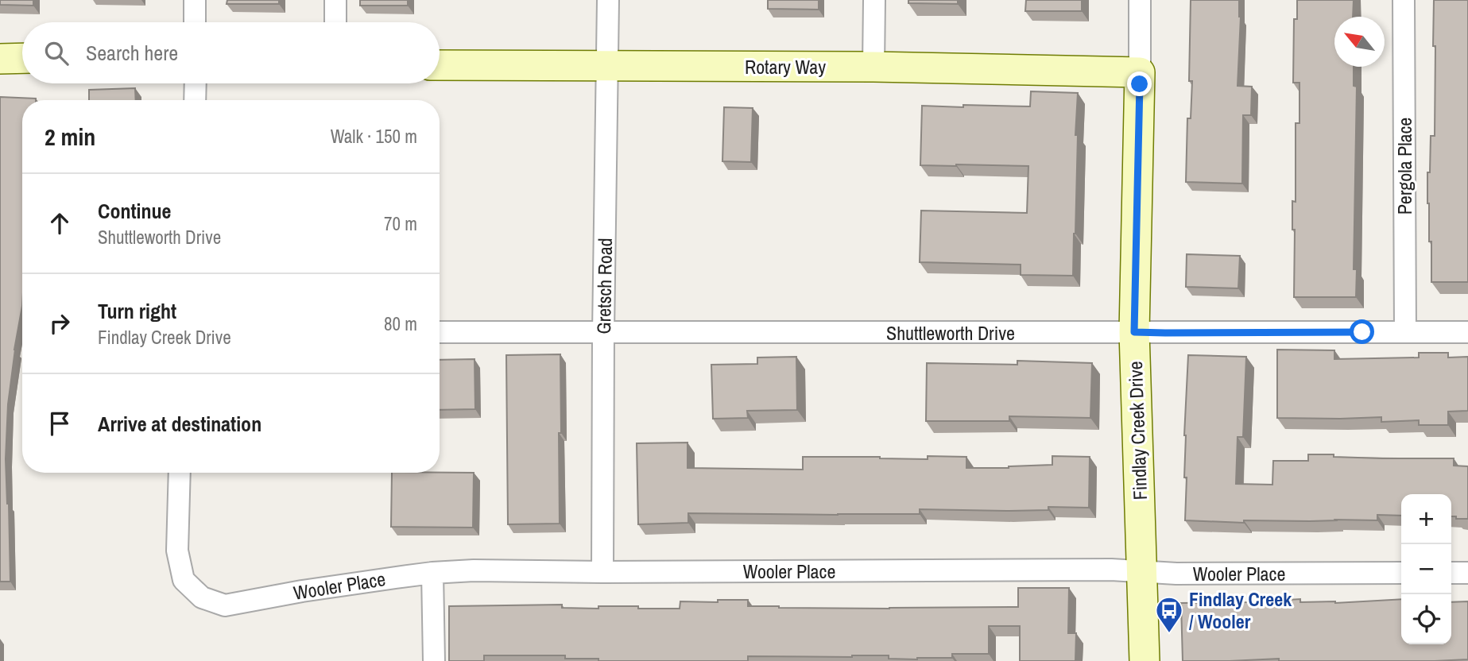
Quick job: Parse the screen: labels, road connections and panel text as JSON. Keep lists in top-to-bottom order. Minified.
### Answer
{"streets":{"street":["Rotary Way","Pergola Place","Gretsch Road","Shuttleworth Drive","Findlay Creek Drive","Wooler Place"]},"crossings":[["Rotary Way","Gretsch Road"],["Rotary Way","Findlay Creek Drive"],["Pergola Place","Shuttleworth Drive"],["Gretsch Road","Shuttleworth Drive"],["Gretsch Road","Wooler Place"],["Shuttleworth Drive","Findlay Creek Drive"],["Findlay Creek Drive","Wooler Place"]],"places":{"bus stop":["Findlay Creek / Wooler"]},"north":"top left","page":{"search":"Search here","heading":["2 min","Walk · 150 m"],"list":[["Continue","Shuttleworth Drive","70 m"],["Turn right","Findlay Creek Drive","80 m"],"Arrive at destination"],"map_buttons":["+","−"]}}
